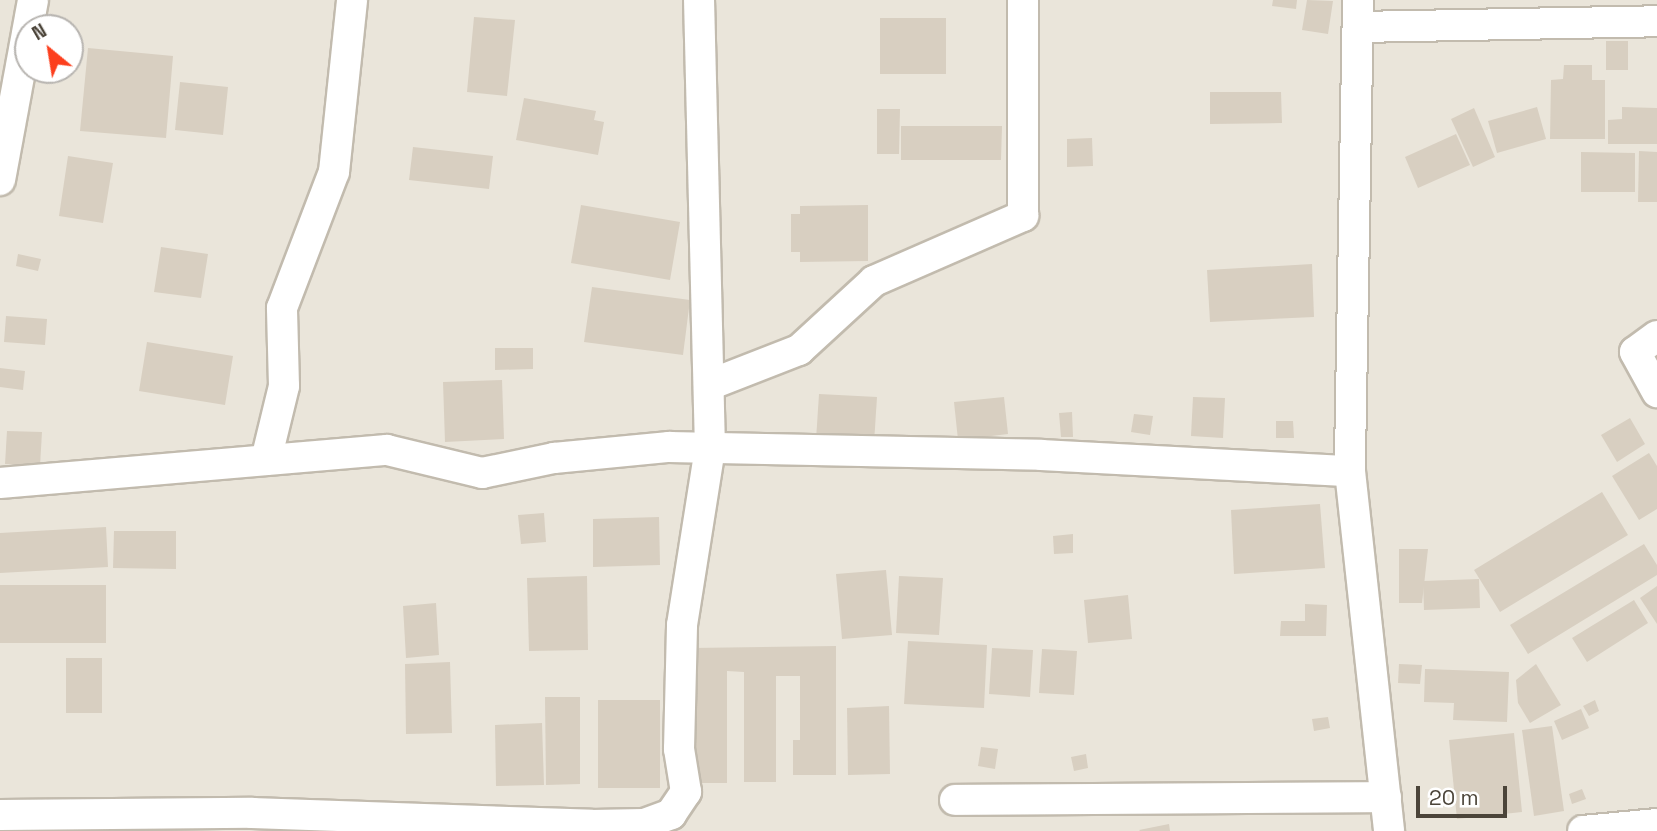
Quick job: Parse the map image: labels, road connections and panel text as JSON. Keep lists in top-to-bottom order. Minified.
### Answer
{"scale_bar":"20 m","north":"top left"}
